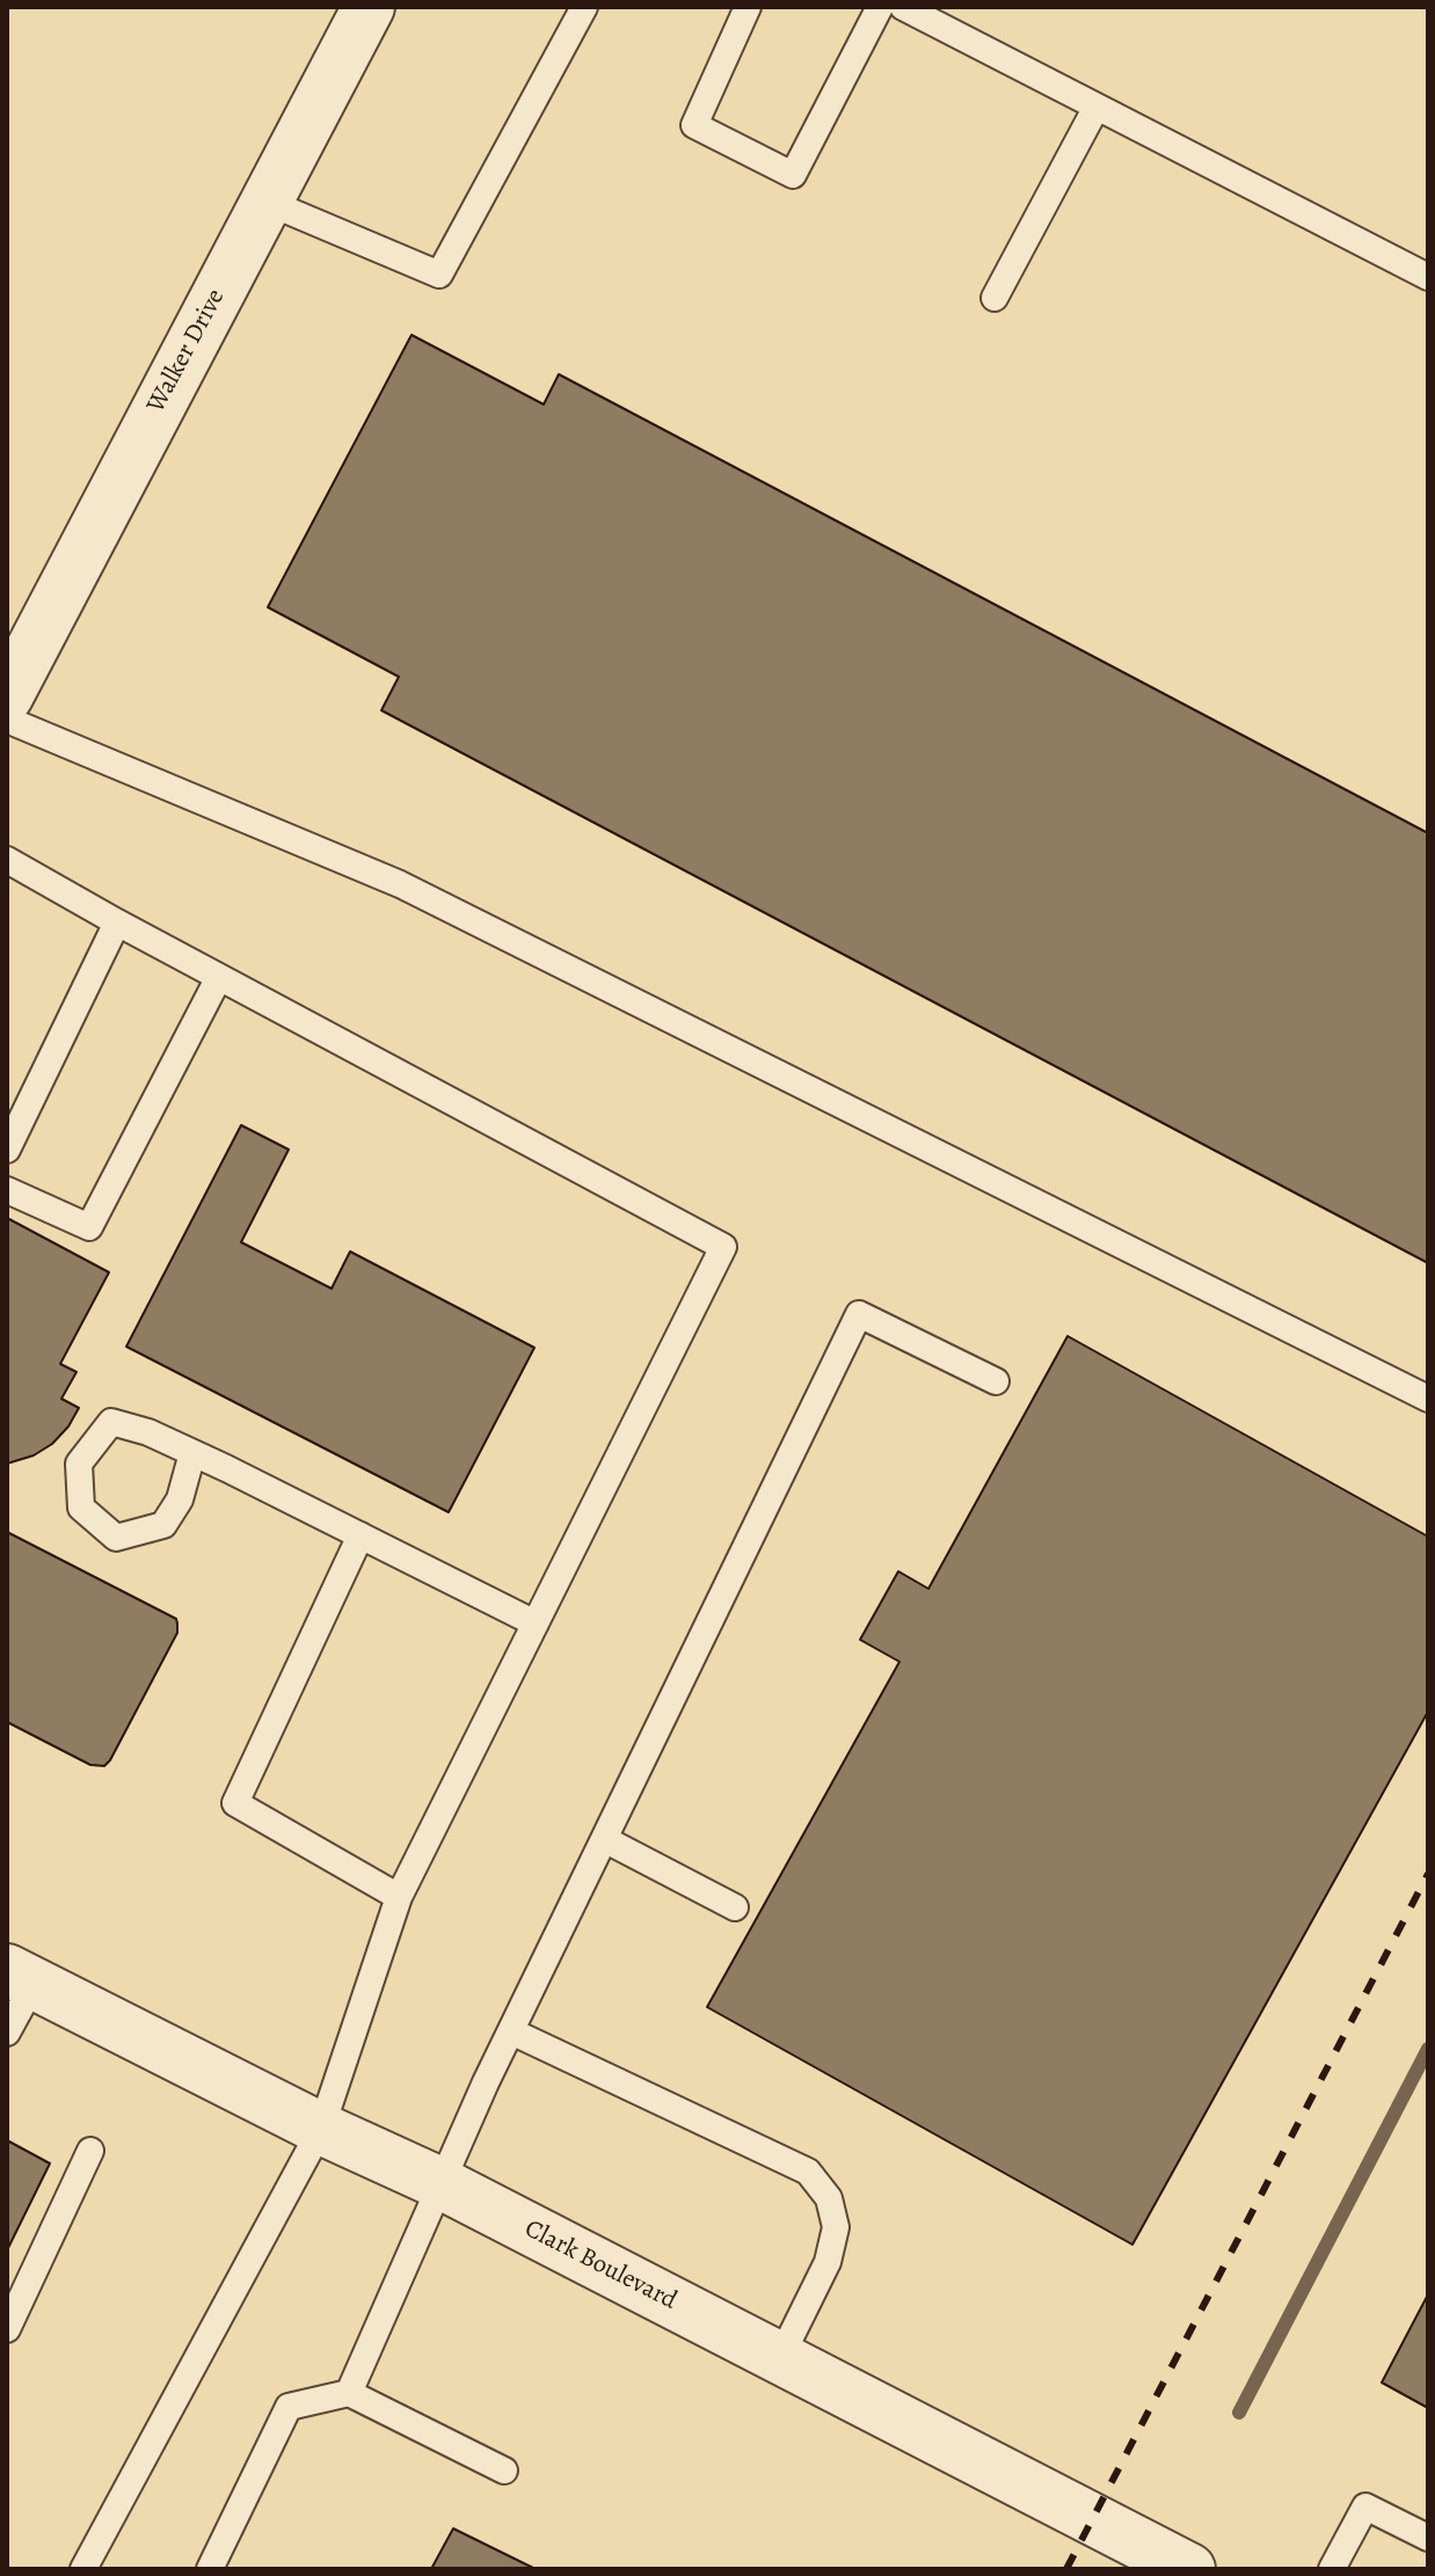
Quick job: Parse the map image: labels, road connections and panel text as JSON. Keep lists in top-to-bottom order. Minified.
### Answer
{"streets":{"street":["Walker Drive","Clark Boulevard"]}}
